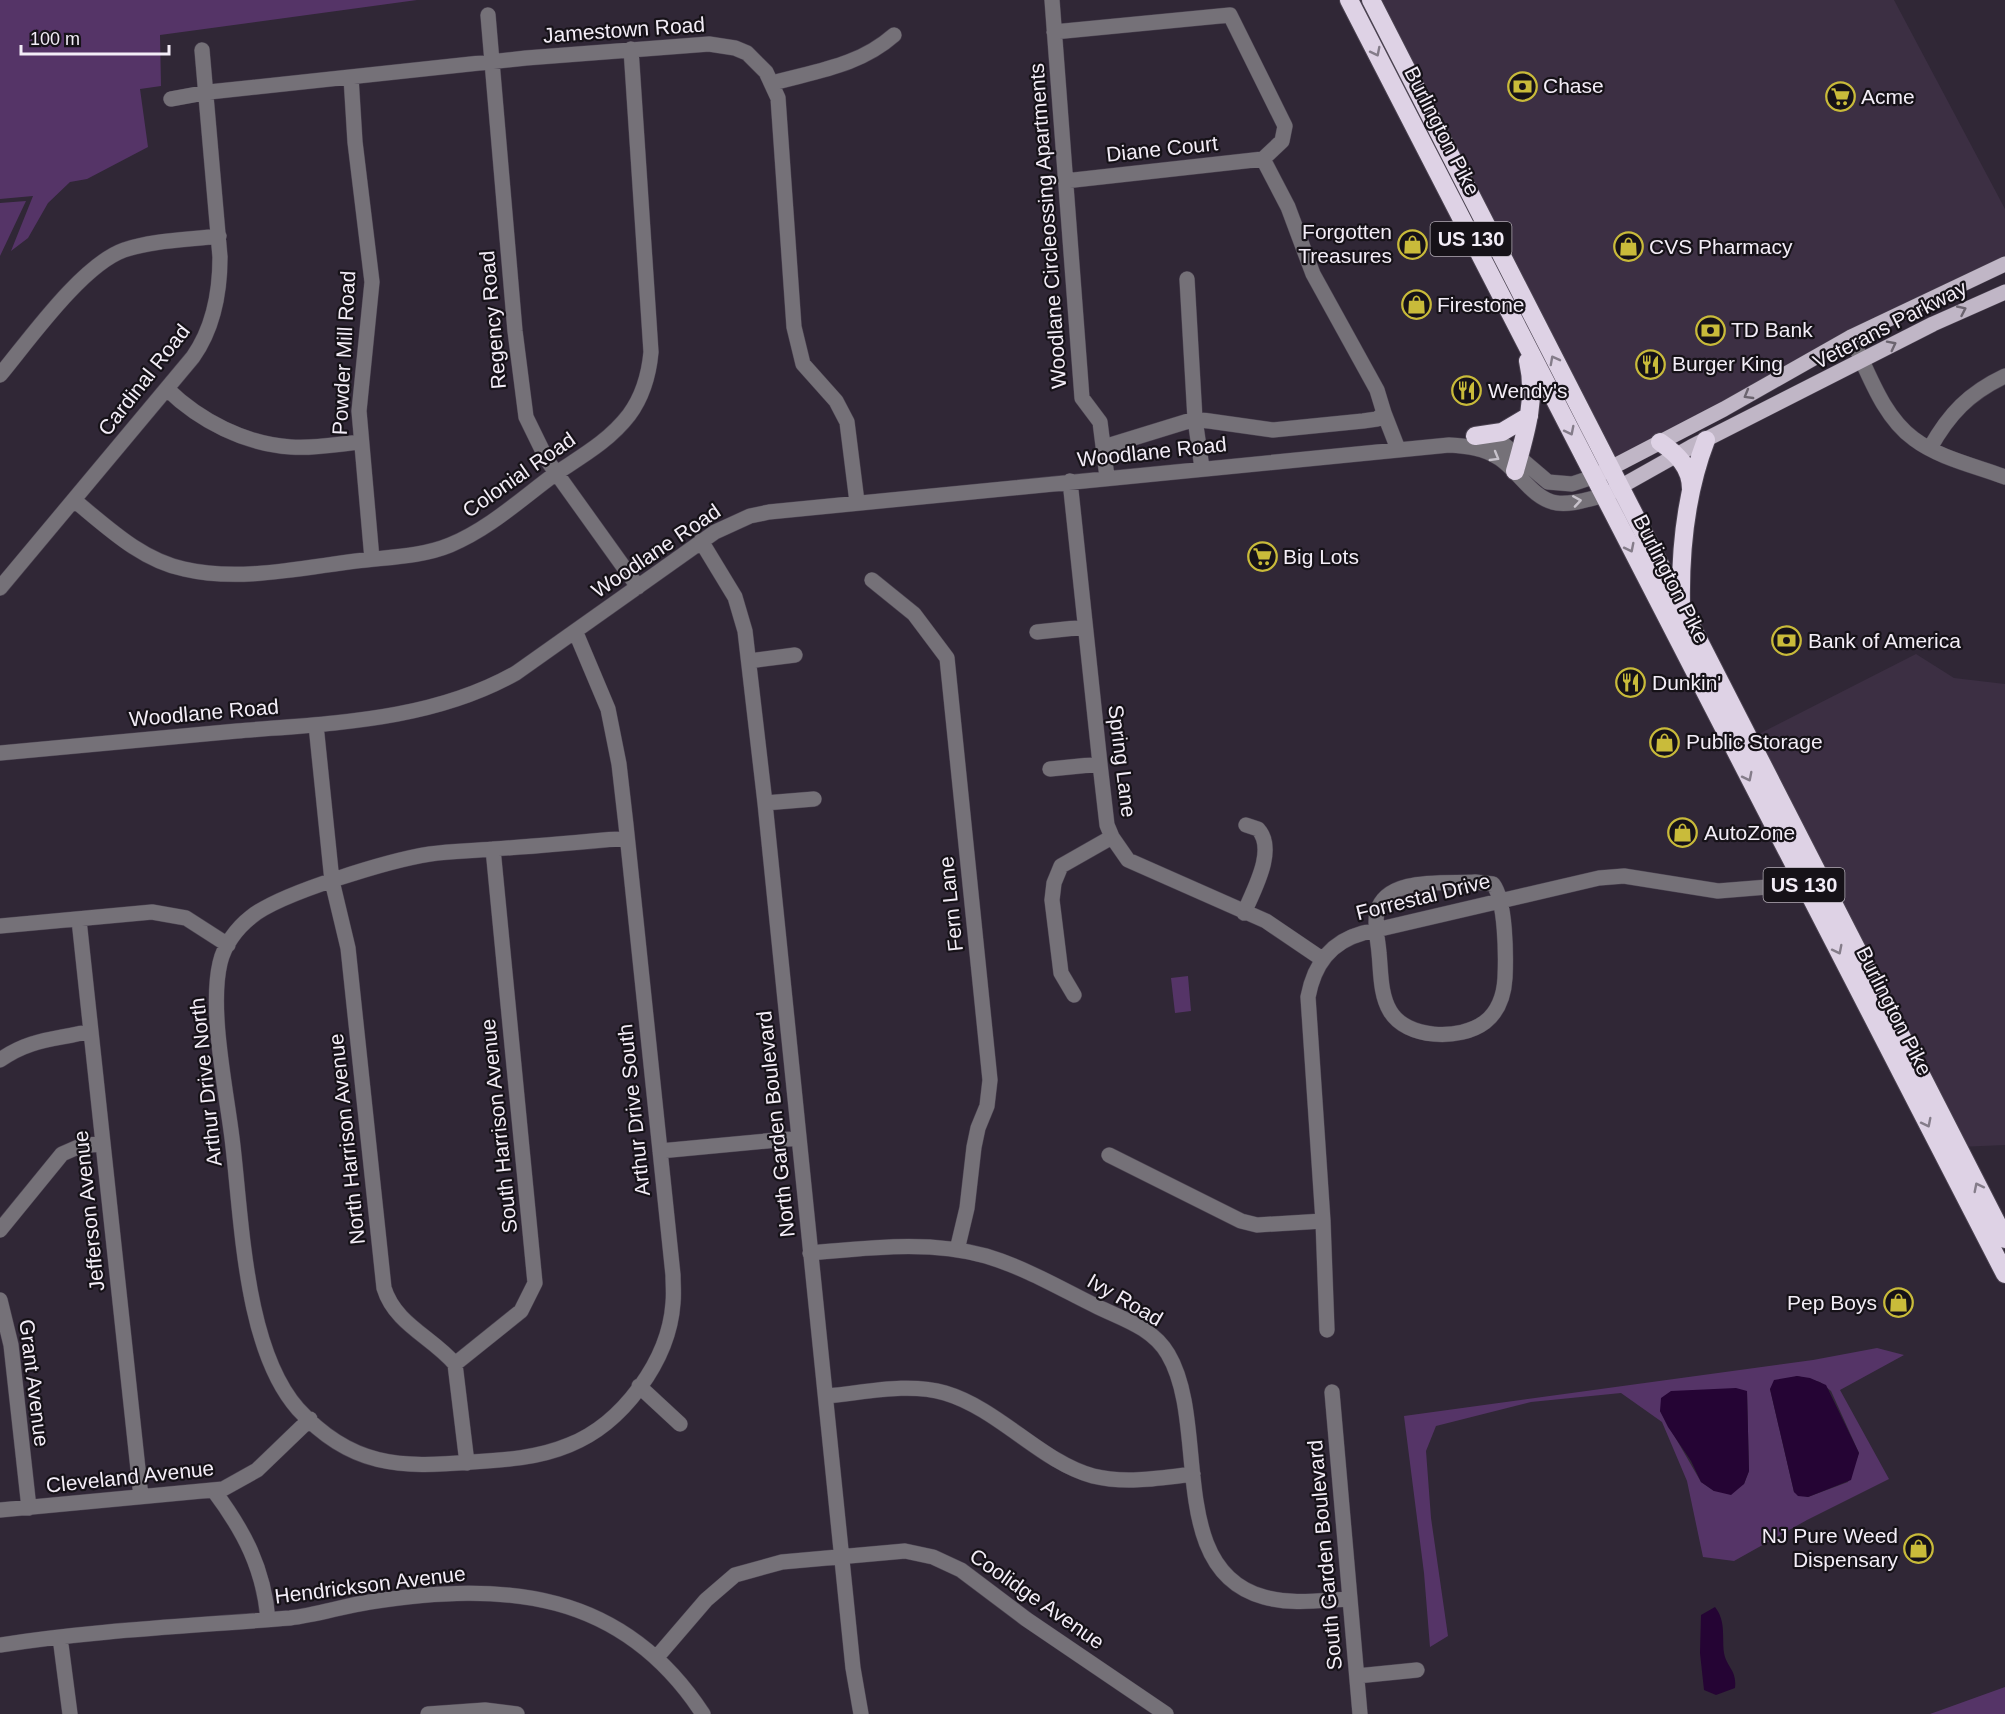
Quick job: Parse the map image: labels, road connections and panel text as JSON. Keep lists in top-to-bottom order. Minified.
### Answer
{"streets":{"highway":["Burlington Pike","US 130"],"main road":["Veterans Parkway"],"street":["Jamestown Road","Diane Court","Woodlane Circleossing Apartments","Regency Road","Powder Mill Road","Cardinal Road","Woodlane Road","Colonial Road","Spring Lane","Forrestal Drive","Fern Lane","Arthur Drive North","Arthur Drive South","North Garden Boulevard","South Harrison Avenue","North Harrison Avenue","Jefferson Avenue","Ivy Road","Grant Avenue","Cleveland Avenue","South Garden Boulevard","Hendrickson Avenue","Coolidge Avenue"]},"crossings":[["Jamestown Road","Regency Road"],["Jamestown Road","Powder Mill Road"],["Jamestown Road","Cardinal Road"],["Jamestown Road","Woodlane Road"],["Jamestown Road","Colonial Road"],["Burlington Pike","Veterans Parkway"],["Burlington Pike","Woodlane Road"],["Burlington Pike","Forrestal Drive"],["Diane Court","Woodlane Circleossing Apartments"],["Woodlane Circleossing Apartments","Woodlane Road"],["Regency Road","Woodlane Road"],["Regency Road","Colonial Road"],["Veterans Parkway","Woodlane Road"],["Powder Mill Road","Colonial Road"],["Cardinal Road","Colonial Road"],["Woodlane Road","Spring Lane"],["Woodlane Road","Arthur Drive South"],["Woodlane Road","North Garden Boulevard"],["Woodlane Road","North Harrison Avenue"],["Spring Lane","Forrestal Drive"],["Fern Lane","Ivy Road"],["Arthur Drive North","Arthur Drive South"],["Arthur Drive North","South Harrison Avenue"],["Arthur Drive North","North Harrison Avenue"],["Arthur Drive North","Cleveland Avenue"],["North Garden Boulevard","Ivy Road"],["North Garden Boulevard","Coolidge Avenue"],["South Harrison Avenue","North Harrison Avenue"],["Jefferson Avenue","Cleveland Avenue"],["Ivy Road","South Garden Boulevard"],["Grant Avenue","Cleveland Avenue"],["Hendrickson Avenue","Coolidge Avenue"]],"places":{"bank":["Chase","TD Bank","Bank of America"],"supermarket":["Acme","Big Lots"],"shop":["Forgotten Treasures","CVS Pharmacy","Firestone","Public Storage","AutoZone","Pep Boys","NJ Pure Weed Dispensary"],"restaurant":["Burger King","Wendy's","Dunkin'"]},"scale_bar":"100 m"}
